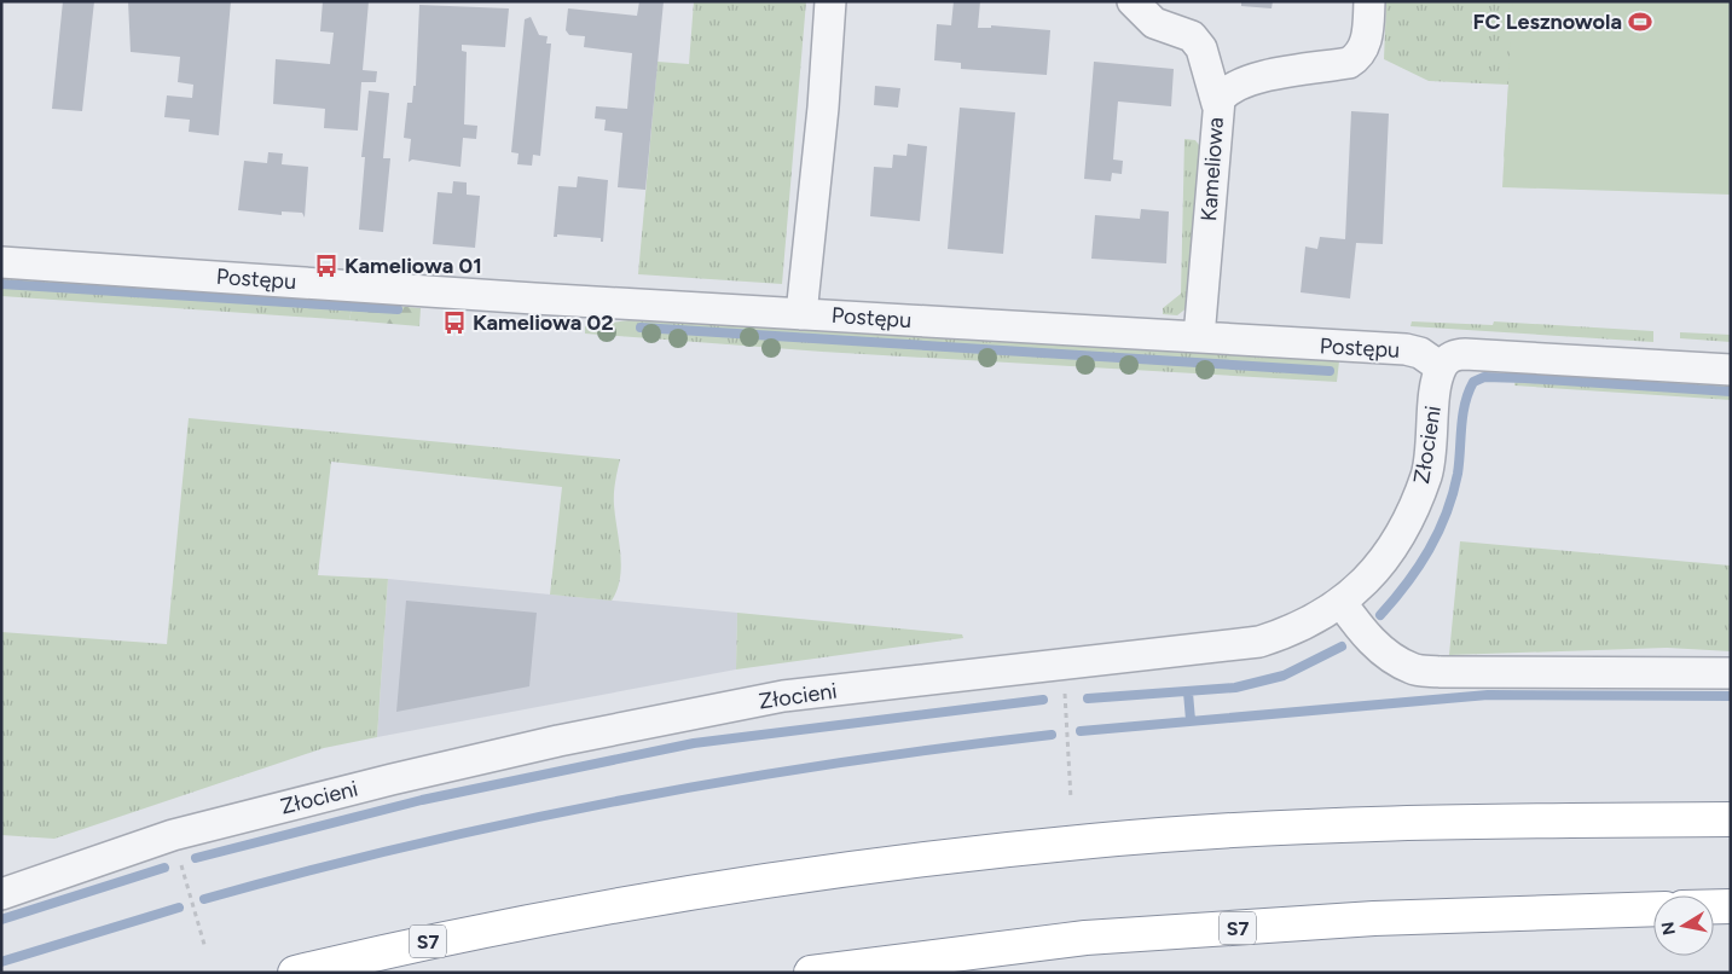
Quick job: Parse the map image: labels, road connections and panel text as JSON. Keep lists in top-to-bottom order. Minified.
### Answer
{"streets":{"highway":["S7"],"street":["Kameliowa","Postępu","Złocieni"]},"crossings":[["Kameliowa","Postępu"],["Postępu","Złocieni"]],"places":{"sports":["FC Lesznowola"],"bus stop":["Kameliowa 01","Kameliowa 02"]},"north":"left"}
